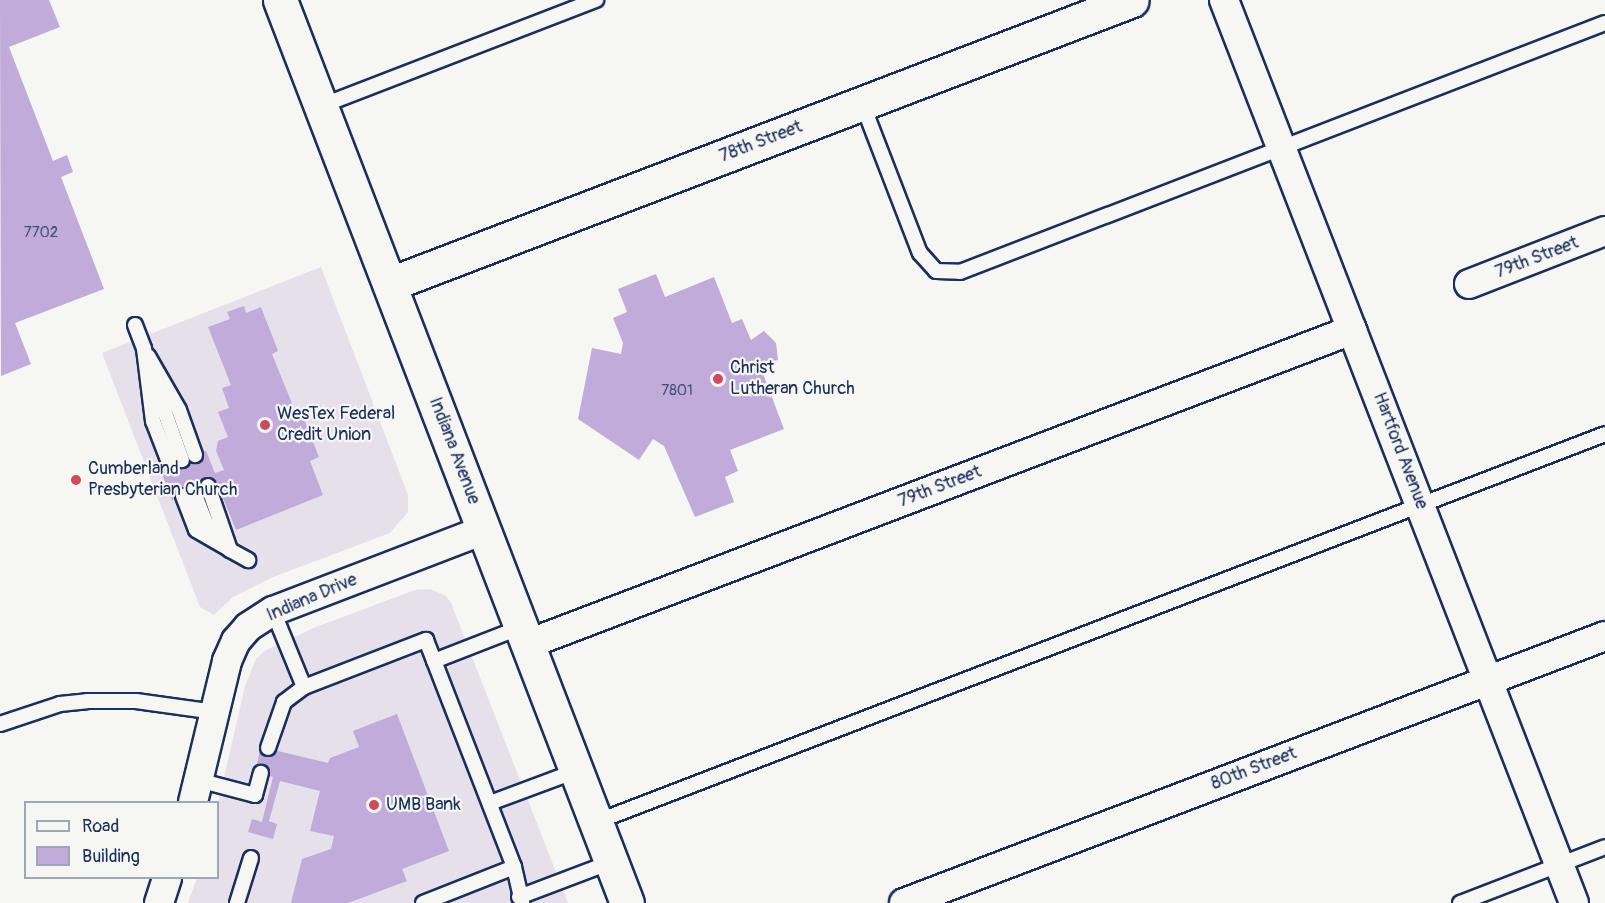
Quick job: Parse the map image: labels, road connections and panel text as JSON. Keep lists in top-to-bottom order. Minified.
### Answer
{"streets":{"main road":["78th Street","Indiana Avenue"],"street":["79th Street","Hartford Avenue","Indiana Drive","80th Street"]},"crossings":[["78th Street","Indiana Avenue"],["79th Street","Indiana Avenue"],["79th Street","Hartford Avenue"],["Indiana Avenue","Indiana Drive"],["Hartford Avenue","80th Street"]],"places":["Christ Lutheran Church","WesTex Federal Credit Union","Cumberland Presbyterian Church","UMB Bank"],"house_numbers":["7702","7801"],"legend":["Road","Building"]}
